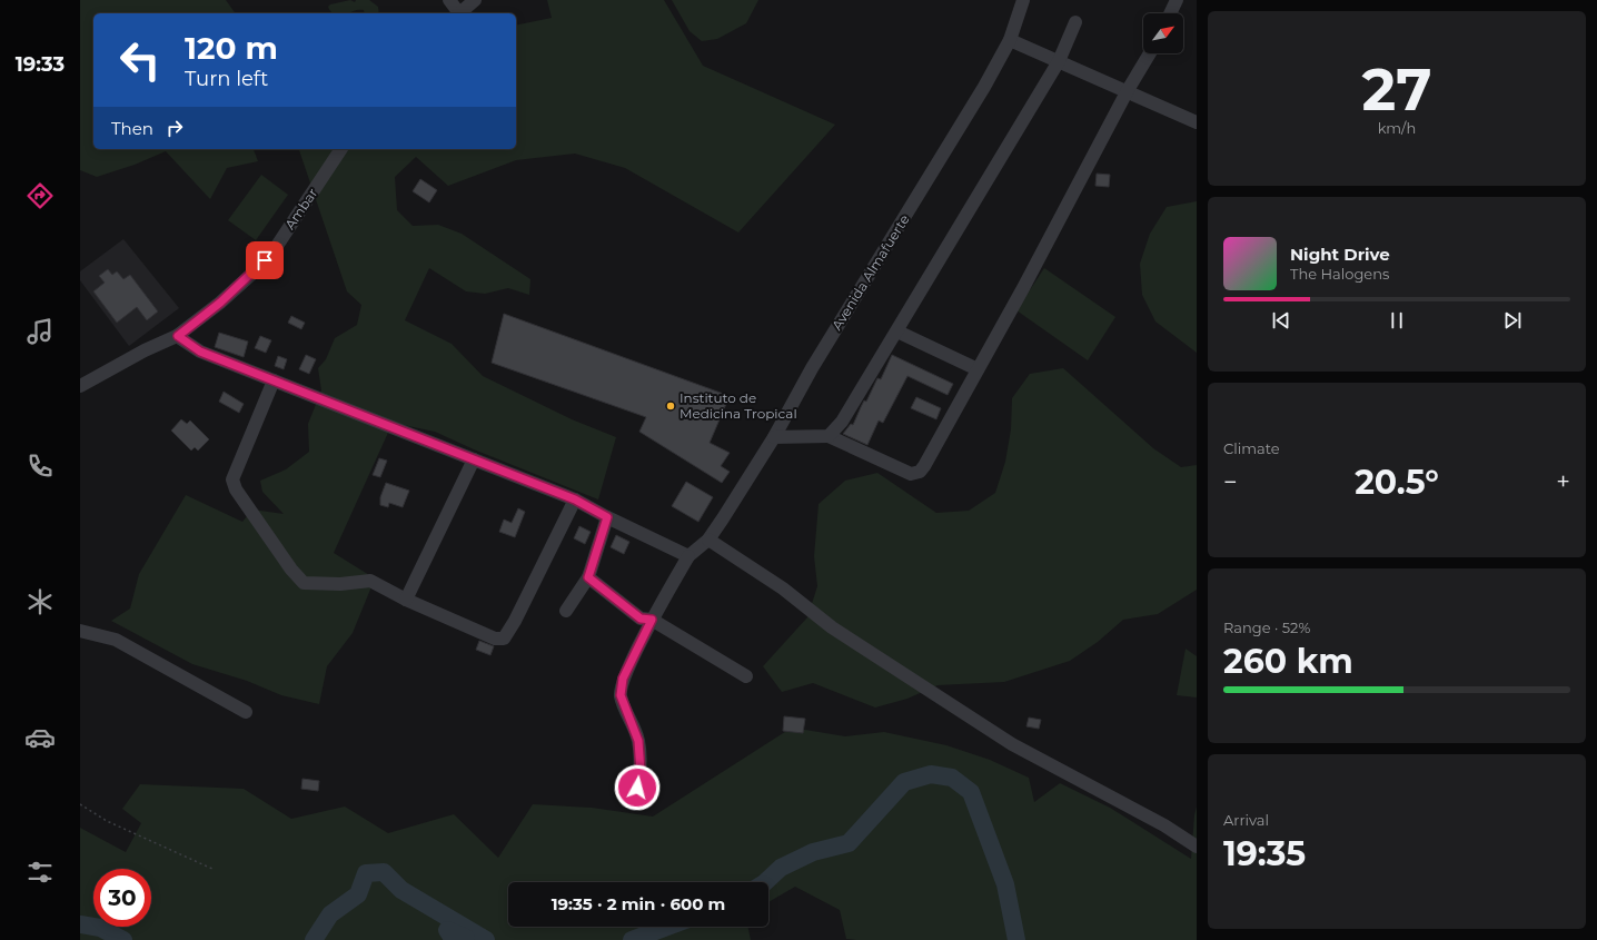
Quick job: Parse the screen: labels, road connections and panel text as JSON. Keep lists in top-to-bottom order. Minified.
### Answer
{"streets":{"street":["Ambar","Avenida Almafuerte"]},"places":["Instituto de Medicina Tropical"],"north":"top right","page":{"tabs":"19:33","tile":[["27","km/h"],"Climate",["Range · 52%","260 km"],["Arrival","19:35"]],"turn":["120 m","Turn left"],"then":"Then","song":["Night Drive","The Halogens"],"heat":["−","20.5°","+"],"limit":"30","trip":"19:35 · 2 min · 600 m"}}
